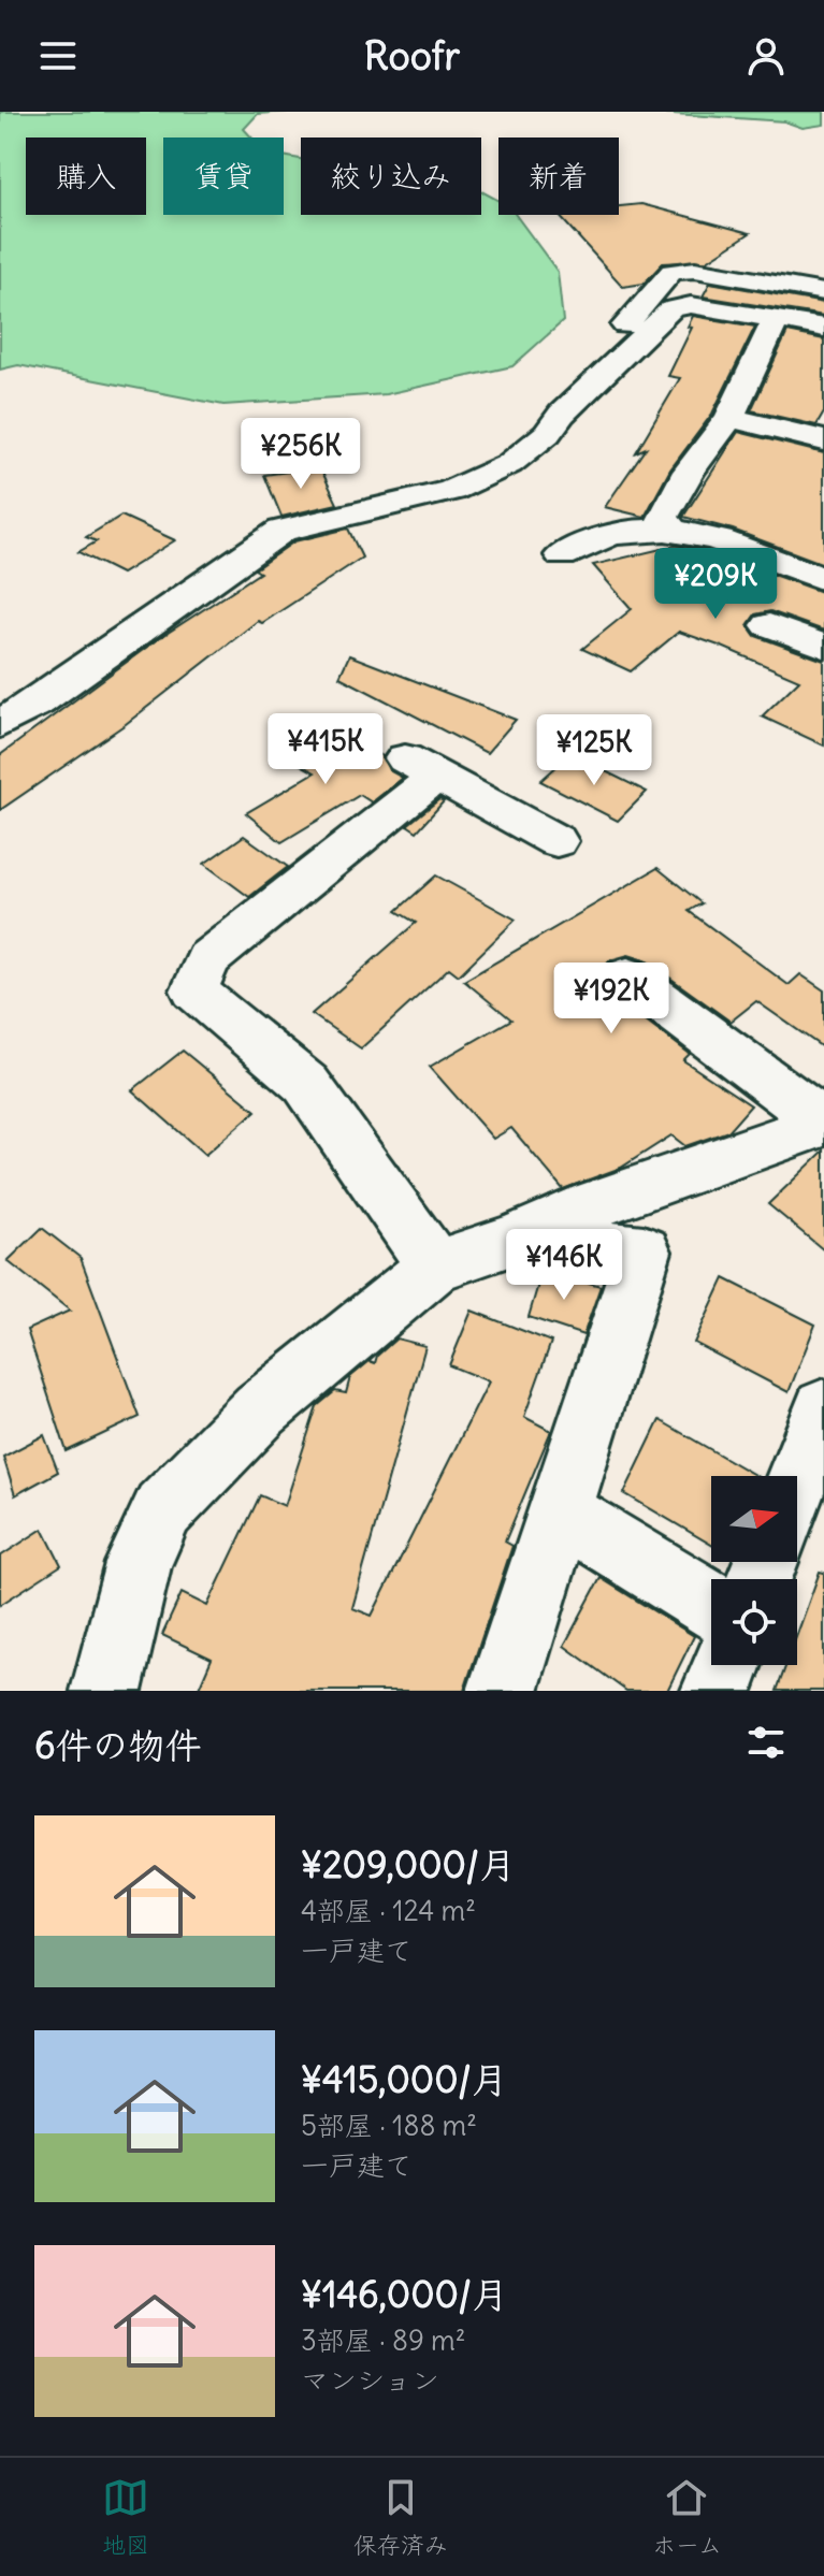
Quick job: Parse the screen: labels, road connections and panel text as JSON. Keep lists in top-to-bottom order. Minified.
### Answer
{"north":"right","page":{"header":"Roofr","chip":["購入","賃貸","絞り込み","新着"],"price":["¥256K","¥209K","¥415K","¥125K","¥192K","¥146K"],"heading":"6件の物件","list":[{"name":"¥209,000/月","note":"4部屋 · 124 m² · 一戸建て"},{"name":"¥415,000/月","note":"5部屋 · 188 m² · 一戸建て"},{"name":"¥146,000/月","note":"3部屋 · 89 m² · マンション"}],"tabs":["地図","保存済み","ホーム"]}}
